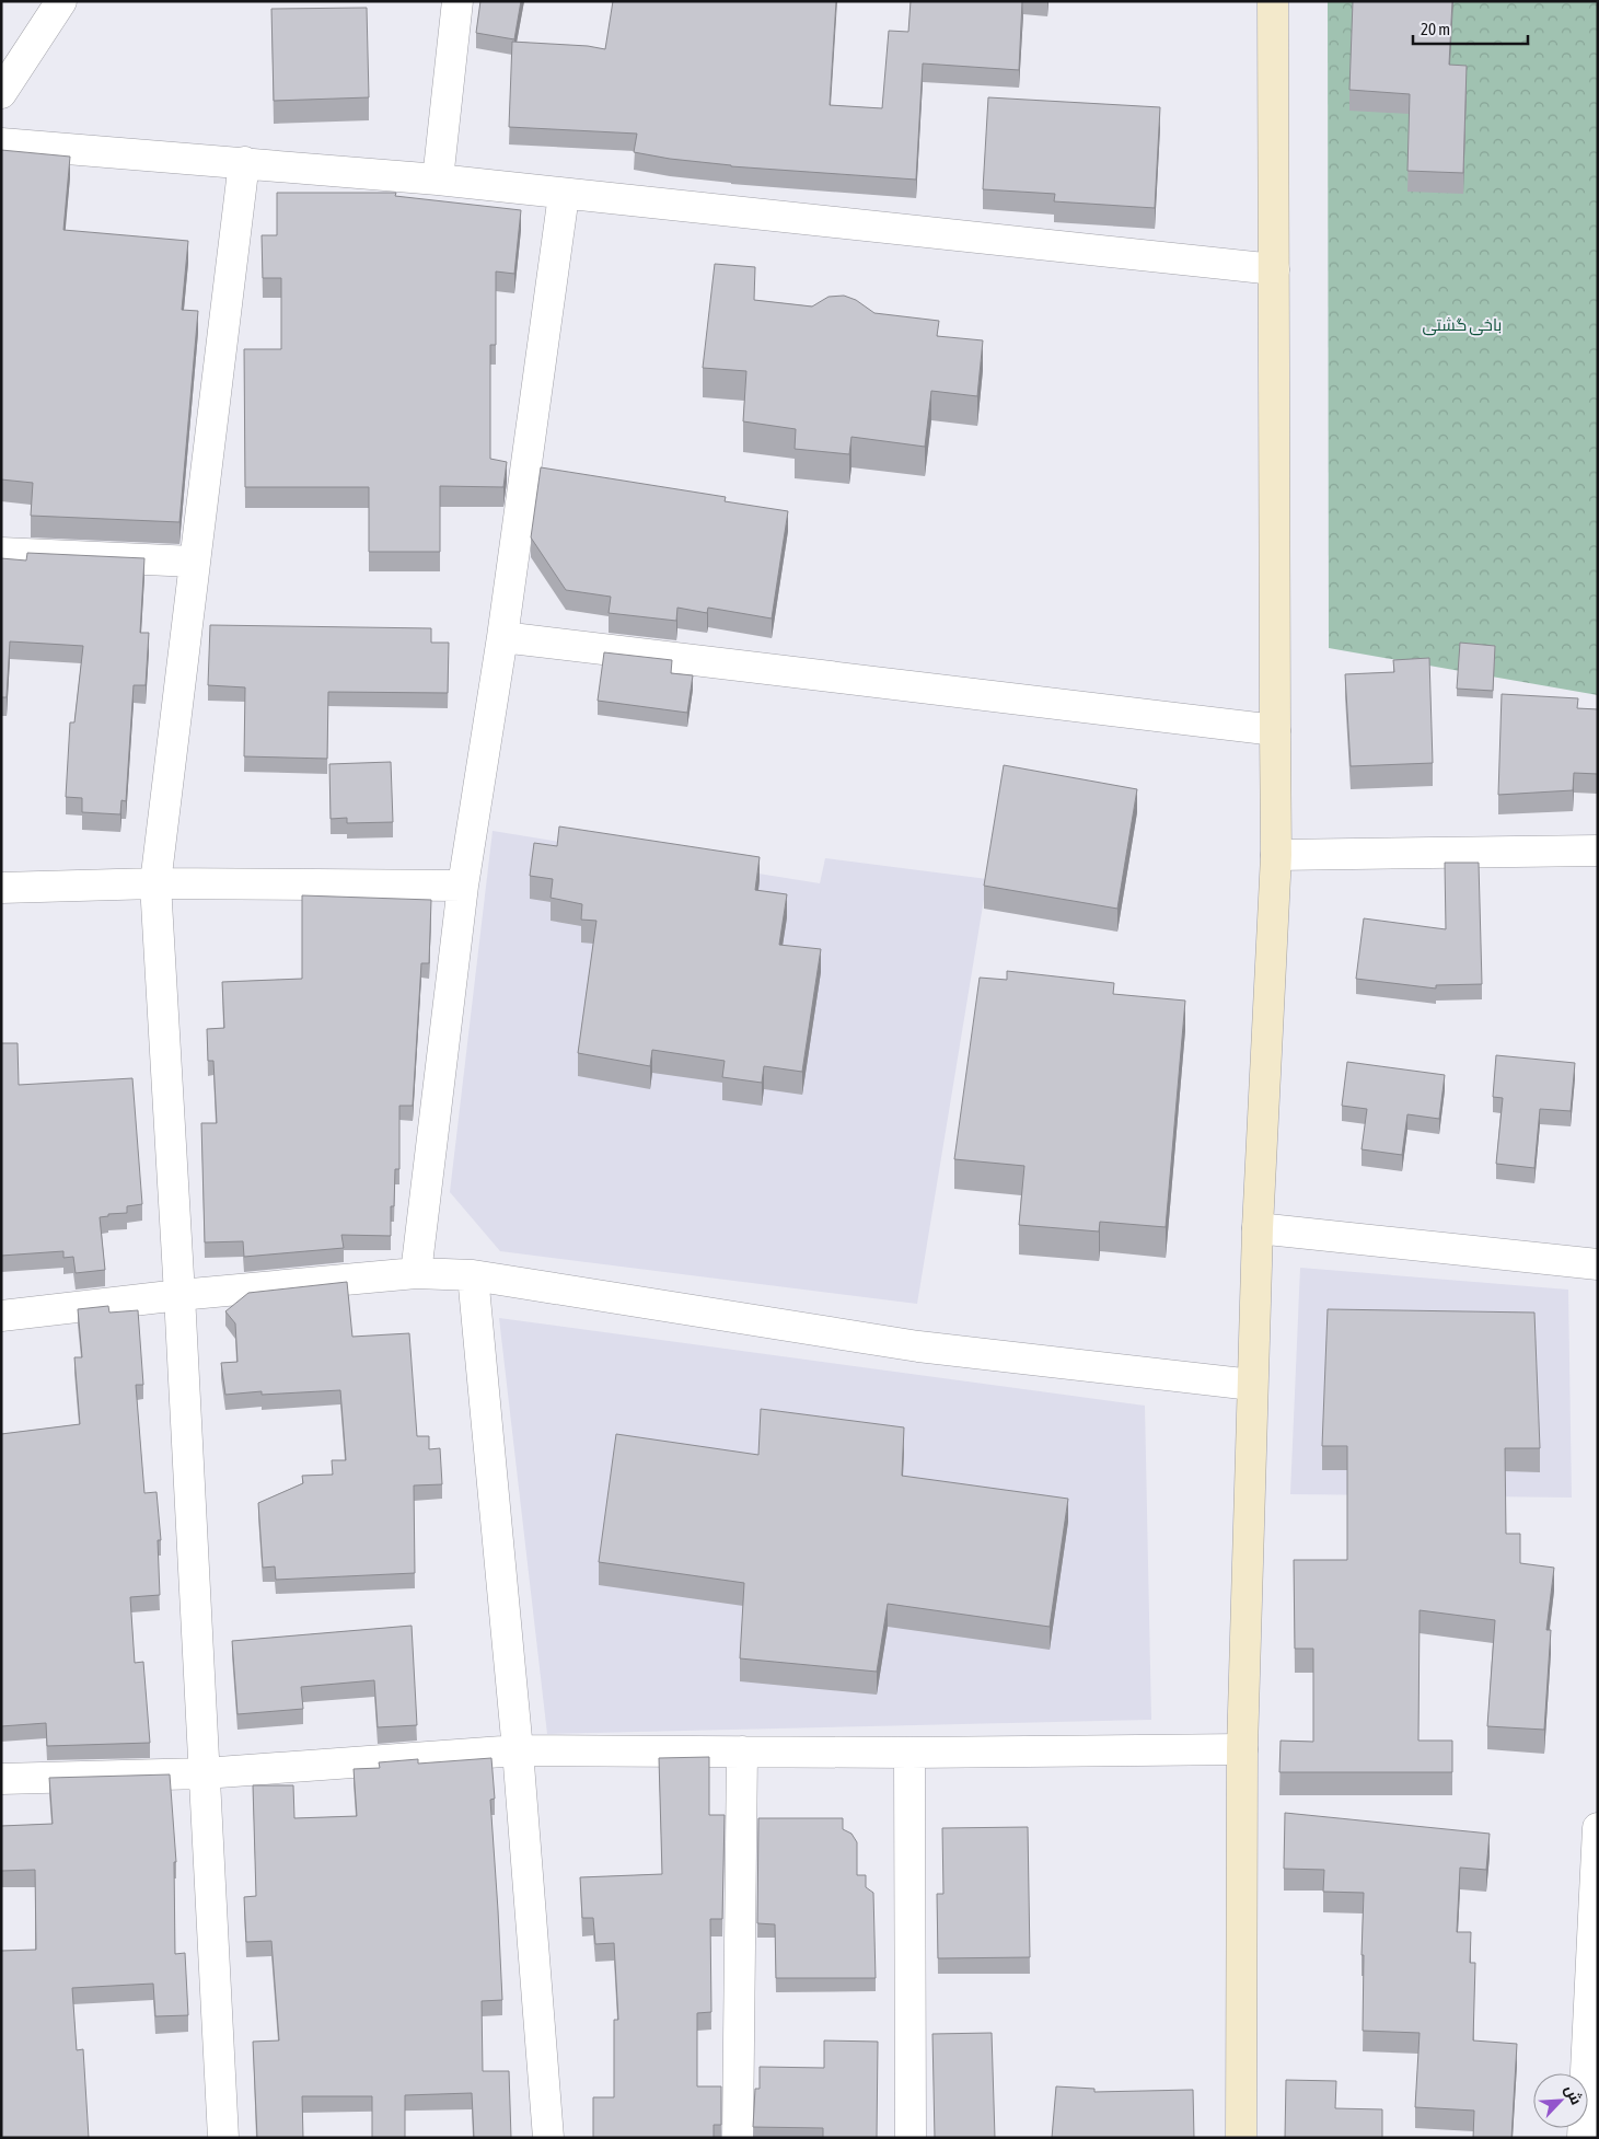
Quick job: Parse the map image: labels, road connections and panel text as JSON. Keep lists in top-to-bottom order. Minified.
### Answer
{"parks":["باخی گشتی"],"scale_bar":"20 m","north":"top right"}
